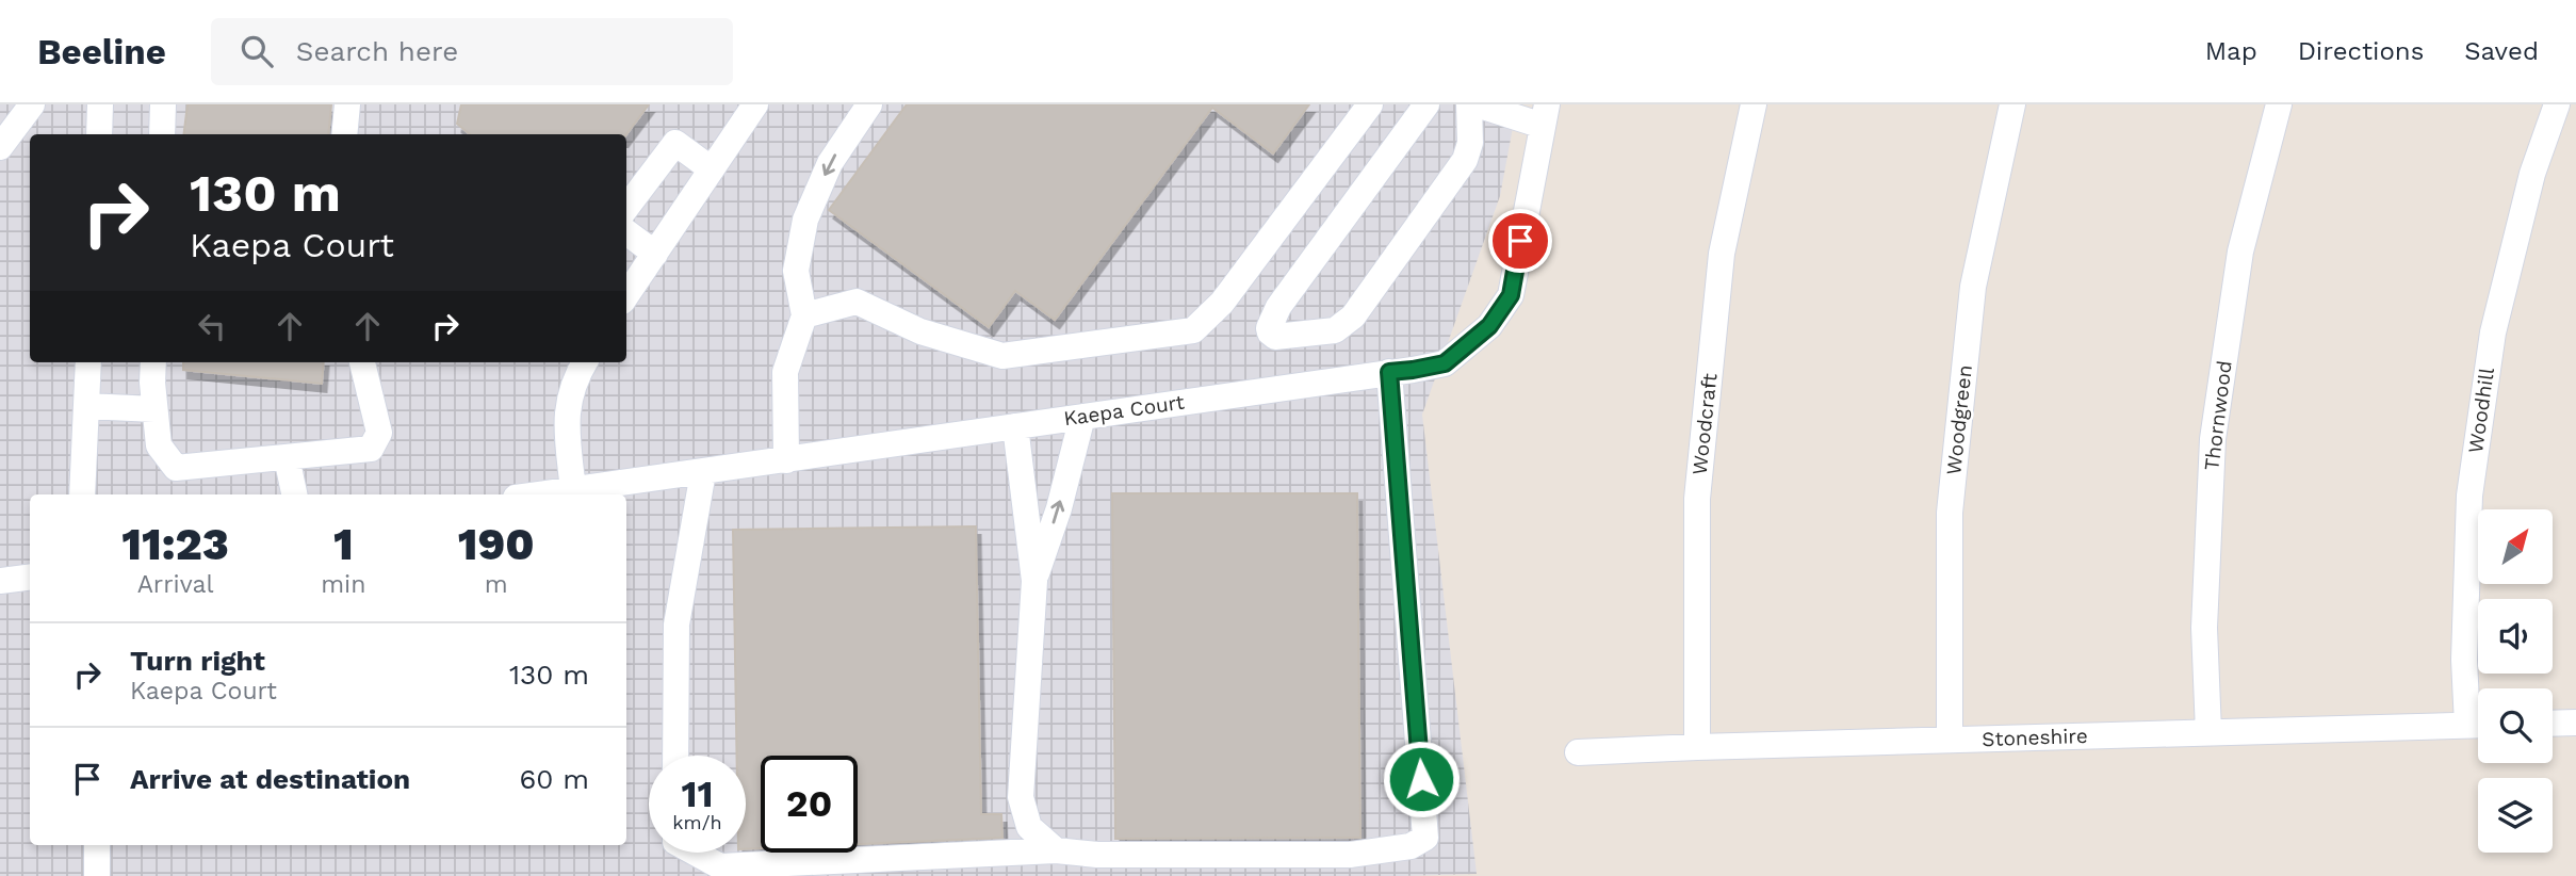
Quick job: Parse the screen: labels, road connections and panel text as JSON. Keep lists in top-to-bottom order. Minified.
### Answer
{"streets":{"street":["Kaepa Court","Woodhill","Thornwood","Woodgreen","Woodcraft","Stoneshire"]},"crossings":[["Thornwood","Stoneshire"],["Woodgreen","Stoneshire"],["Woodcraft","Stoneshire"]],"north":"top right","page":{"header":"Beeline","search":"Search here","nav":["Map","Directions","Saved"],"turn":["130 m","Kaepa Court"],"eta":["11:23","Arrival","1","min","190","m"],"list":[{"name":"Turn right","note":"Kaepa Court","value":"130 m"},{"name":"Arrive at destination","value":"60 m"}],"speed":"11 km/h","limit":"20"}}
